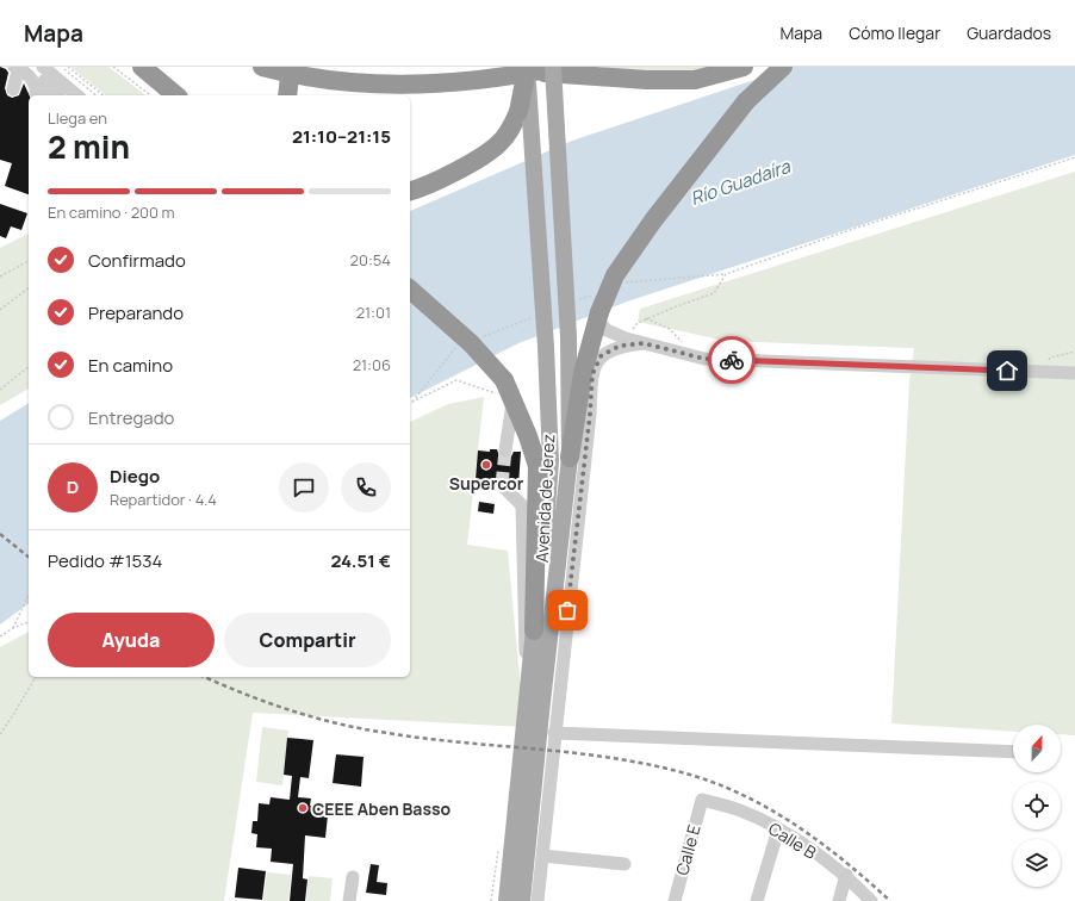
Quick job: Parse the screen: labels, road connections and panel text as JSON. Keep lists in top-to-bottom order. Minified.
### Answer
{"streets":{"main road":["Avenida de Jerez"],"street":["Calle B","Calle E"]},"crossings":[["Calle B","Calle E"]],"water":["Río Guadaíra"],"places":["Supercor","CEEE Aben Basso"],"north":"top","page":{"header":"Mapa","nav":["Mapa","Cómo llegar","Guardados"],"heading":["2 min","Llega en","21:10–21:15"],"panel":["Diego","Repartidor · 4.4","Pedido #1534","24.51 €"],"bar":"En camino · 200 m","list":[["Confirmado","20:54"],["Preparando","21:01"],["En camino","21:06"],"Entregado"],"round":"D","buttons":["Ayuda","Compartir"]}}
